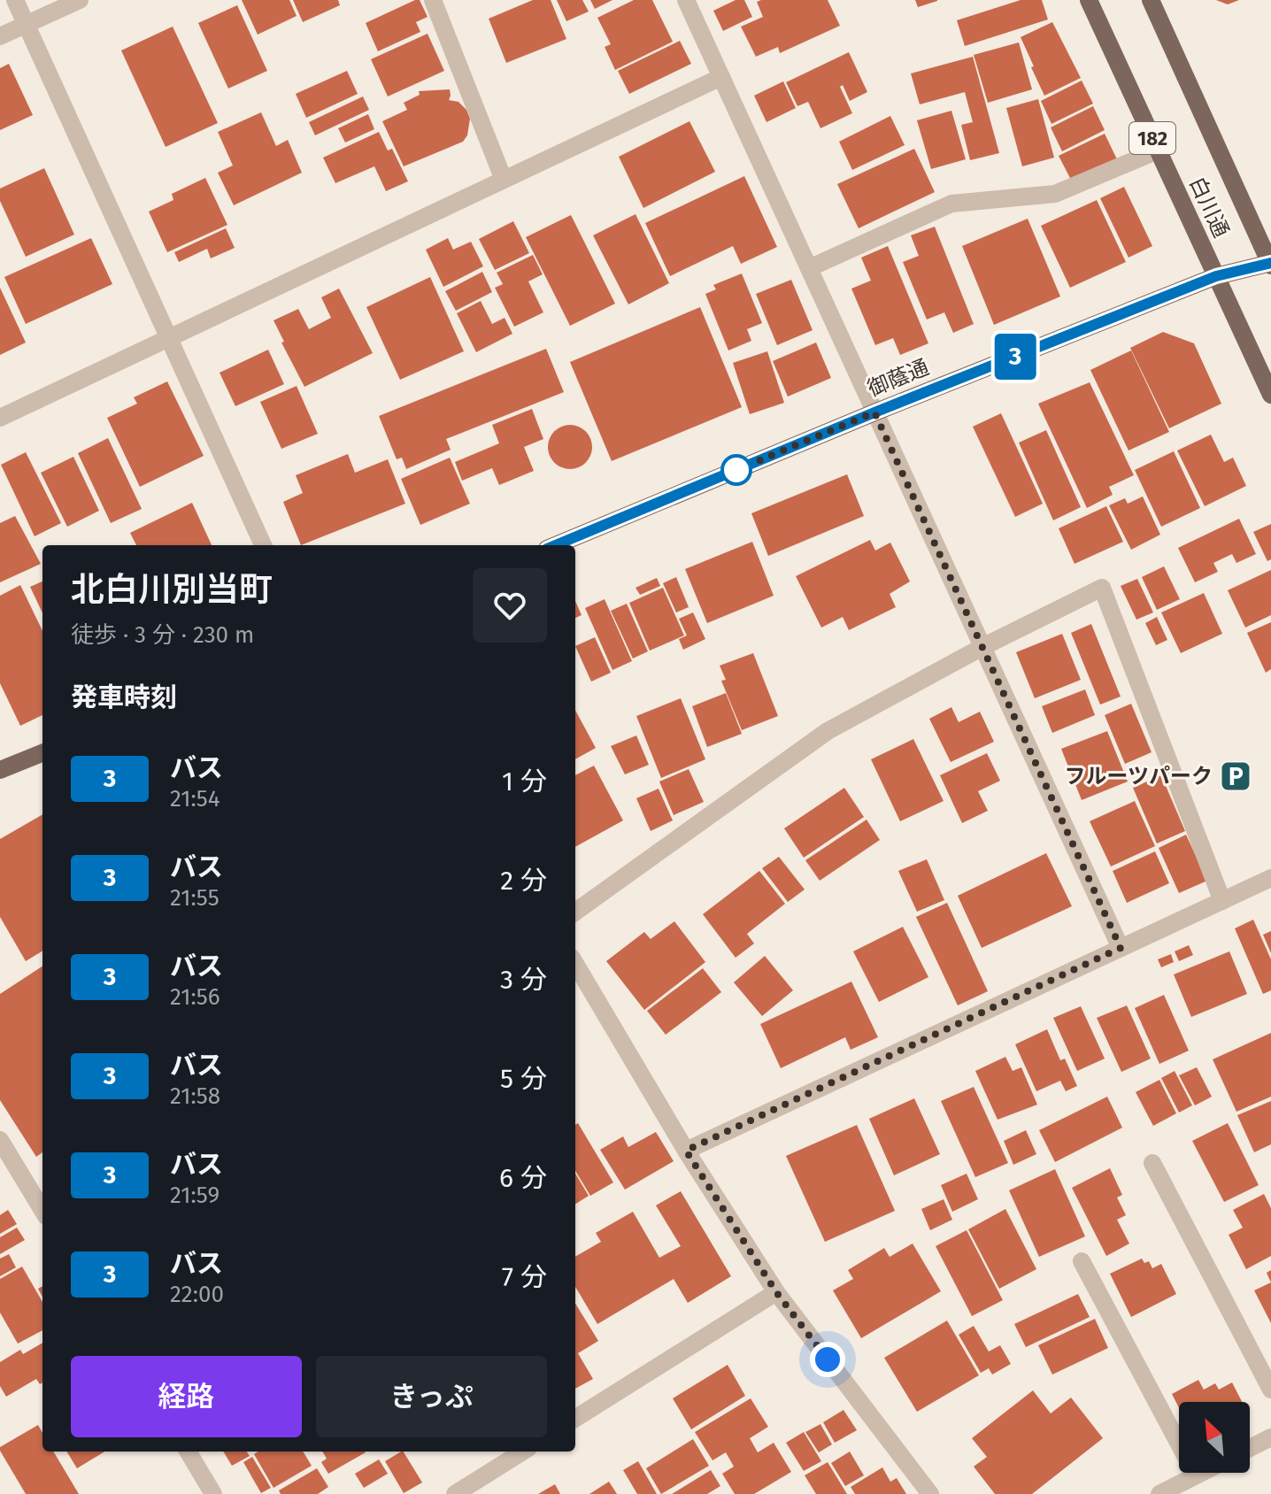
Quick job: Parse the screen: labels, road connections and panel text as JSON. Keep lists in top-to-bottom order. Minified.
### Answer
{"streets":{"main road":["182","白川通","御蔭通"]},"crossings":[["白川通","御蔭通"]],"places":{"parking":["フルーツパーク"]},"lines":["bus line 3"],"north":"top left","page":{"on_map":"3","heading":[["北白川別当町","徒歩 · 3 分 · 230 m"],"発車時刻"],"list":[{"mark":"3","name":"バス","note":"21:54","value":"1 分"},{"mark":"3","name":"バス","note":"21:55","value":"2 分"},{"mark":"3","name":"バス","note":"21:56","value":"3 分"},{"mark":"3","name":"バス","note":"21:58","value":"5 分"},{"mark":"3","name":"バス","note":"21:59","value":"6 分"},{"mark":"3","name":"バス","note":"22:00","value":"7 分"}],"buttons":["経路","きっぷ"]}}
